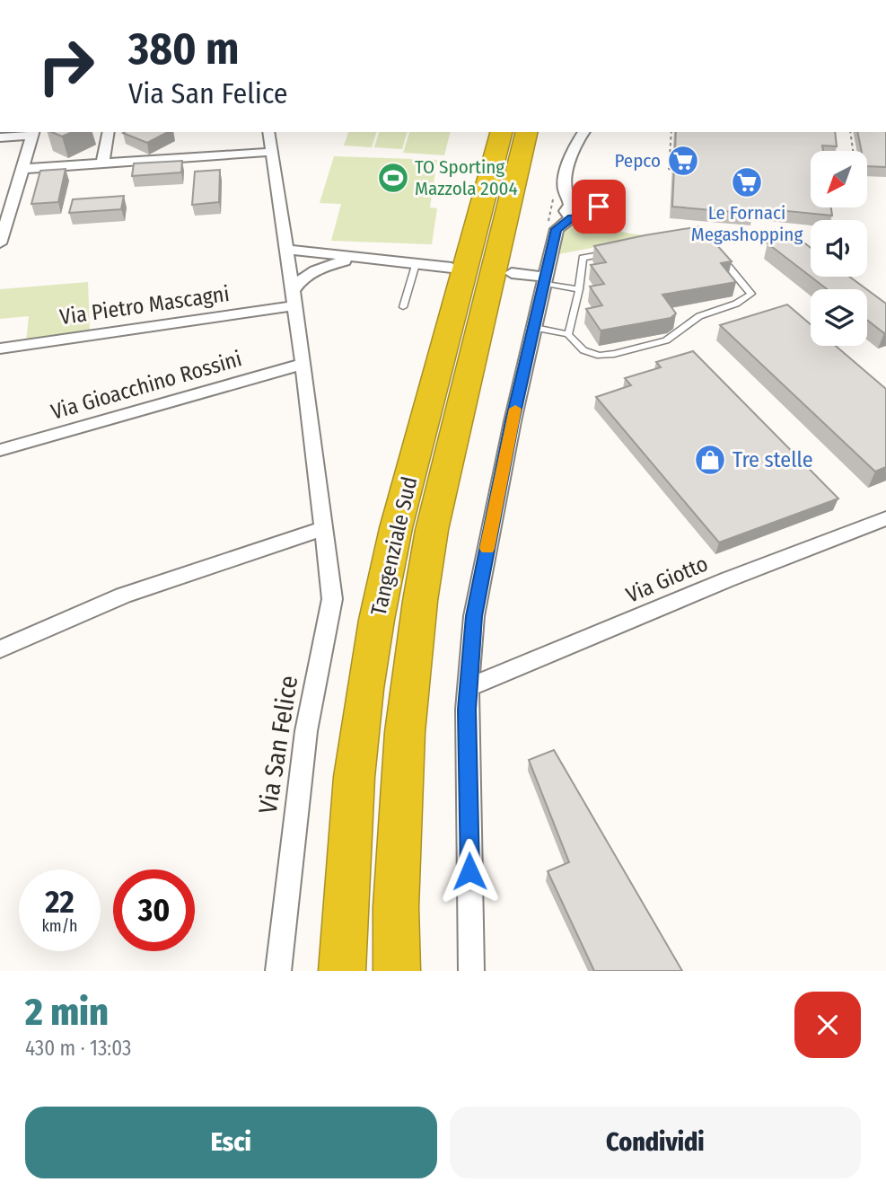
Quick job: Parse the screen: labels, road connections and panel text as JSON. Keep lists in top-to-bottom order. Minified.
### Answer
{"streets":{"highway":["Tangenziale Sud"],"street":["Via Pietro Mascagni","Via Gioacchino Rossini","Via Giotto","Via San Felice"]},"crossings":[["Via Pietro Mascagni","Via San Felice"],["Via Gioacchino Rossini","Via San Felice"]],"places":{"supermarket":["Pepco","Le Fornaci Megashopping"],"sports":["TO Sporting Mazzola 2004"],"shop":["Tre stelle"]},"north":"bottom left","page":{"turn":["380 m","Via San Felice"],"speed":"22 km/h","limit":"30","heading":["2 min","430 m · 13:03"],"buttons":["Esci","Condividi"]}}
